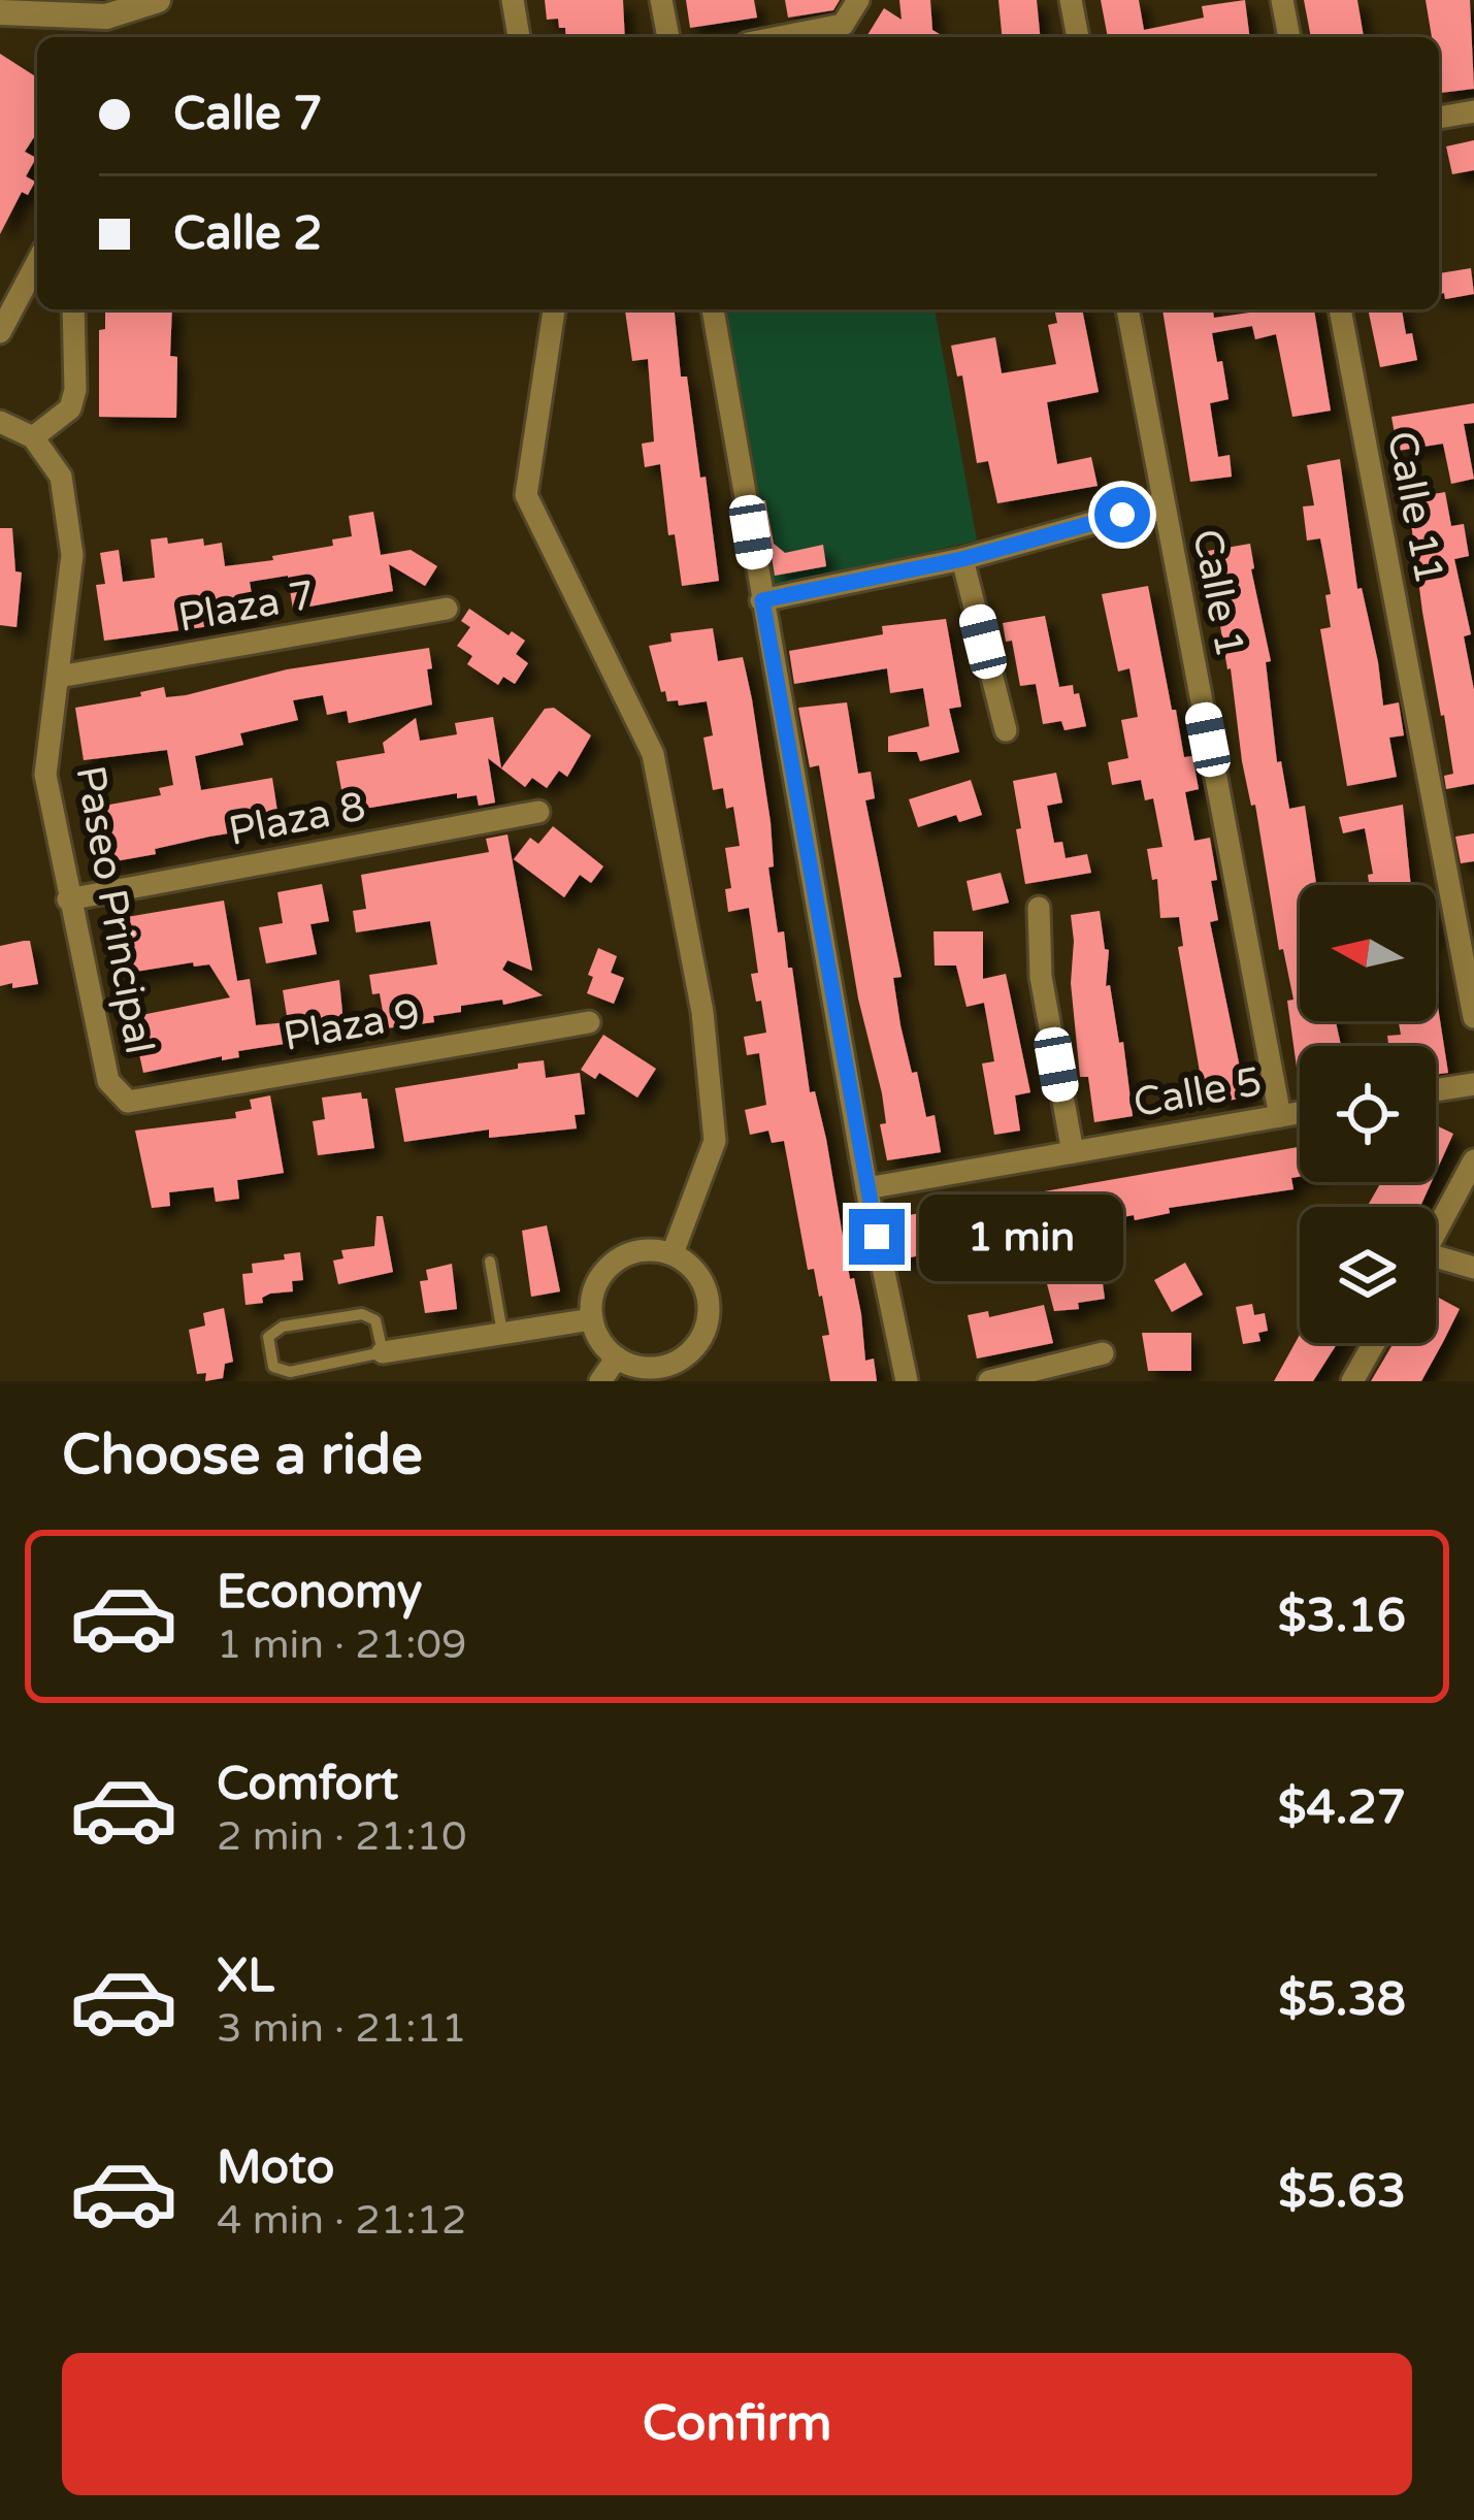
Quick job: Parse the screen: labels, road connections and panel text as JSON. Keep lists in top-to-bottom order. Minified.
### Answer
{"streets":{"street":["Calle 11","Calle 1","Plaza 7","Plaza 8","Paseo Principal","Plaza 9","Calle 5"]},"crossings":[["Calle 1","Calle 5"],["Plaza 7","Paseo Principal"],["Plaza 8","Paseo Principal"],["Paseo Principal","Plaza 9"]],"north":"left","page":{"banner":["Calle 7","Calle 2"],"bubble":"1 min","heading":"Choose a ride","list":[{"name":"Economy","note":"1 min · 21:09","value":"$3.16"},{"name":"Comfort","note":"2 min · 21:10","value":"$4.27"},{"name":"XL","note":"3 min · 21:11","value":"$5.38"},{"name":"Moto","note":"4 min · 21:12","value":"$5.63"}],"buttons":"Confirm"}}
